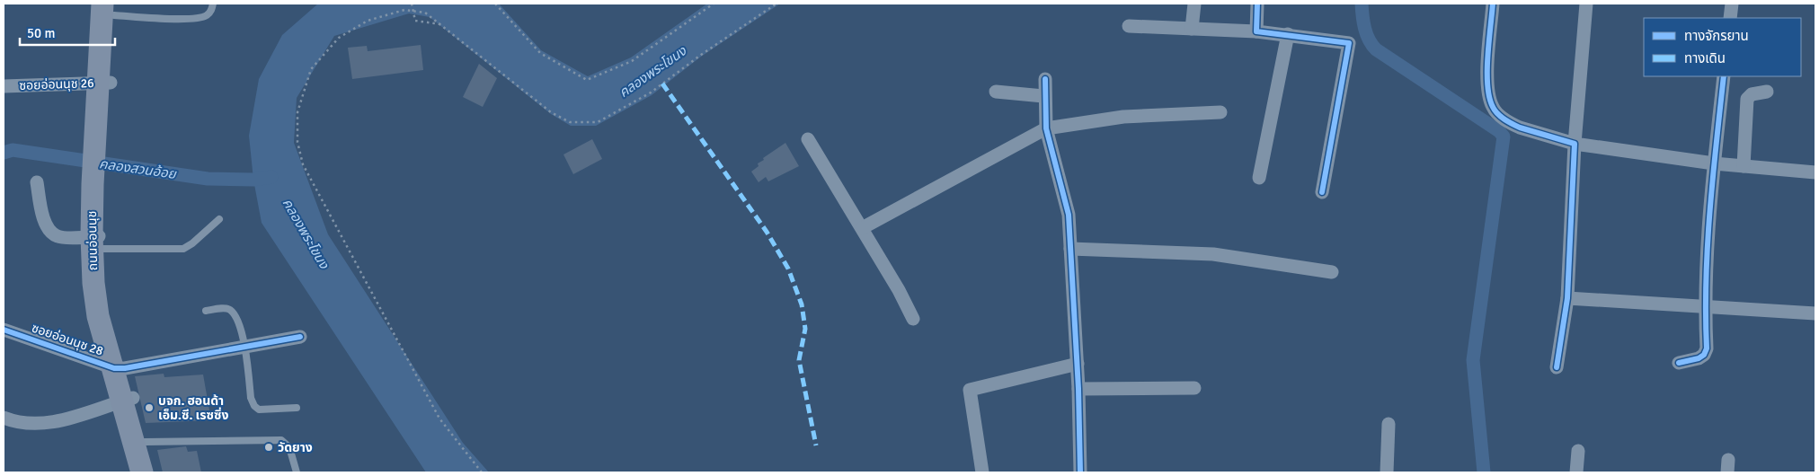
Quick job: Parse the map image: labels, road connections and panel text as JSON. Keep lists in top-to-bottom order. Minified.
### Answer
{"streets":{"main road":["ถนนอ่อนนุช"],"street":["ซอยอ่อนนุช 26","ซอยอ่อนนุช 28"]},"crossings":[["ซอยอ่อนนุช 26","ถนนอ่อนนุช"],["ถนนอ่อนนุช","ซอยอ่อนนุช 28"]],"water":["คลองพระโขนง","คลองสวนอ้อย"],"places":["บจก. ฮอนด้า เอ็ม.ซี. เรซซิ่ง","วัดยาง"],"legend":["ทางจักรยาน","ทางเดิน"],"scale_bar":"50 m"}
